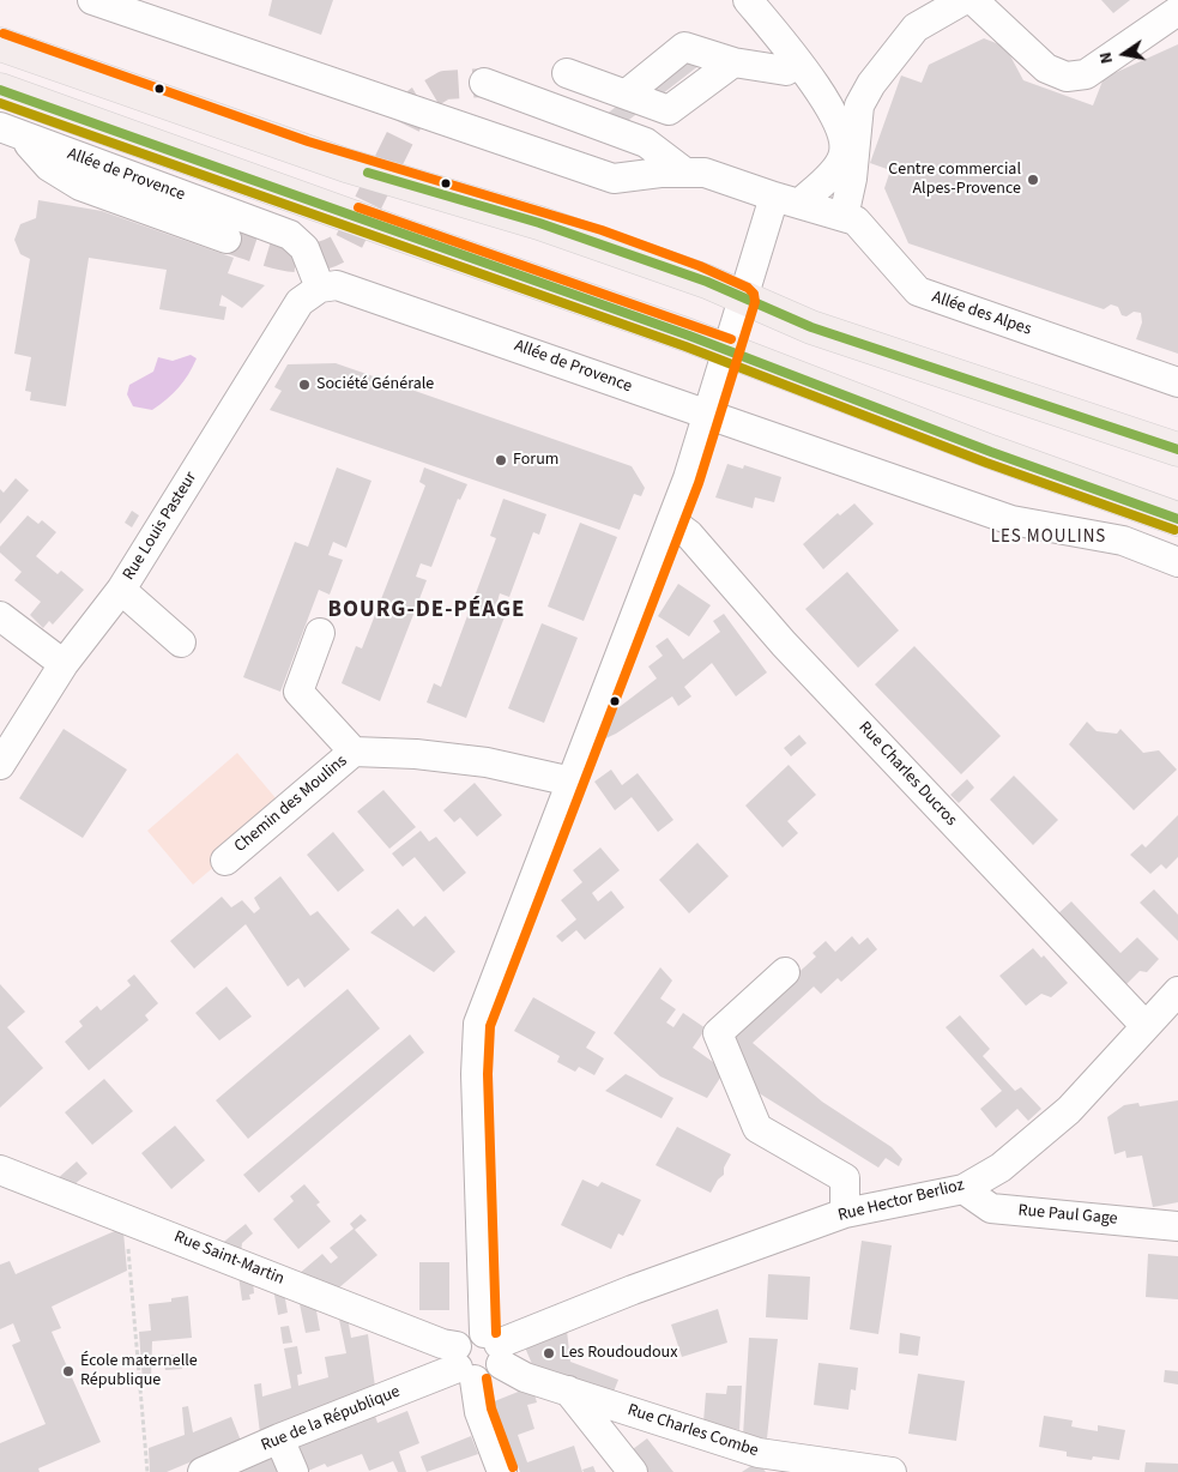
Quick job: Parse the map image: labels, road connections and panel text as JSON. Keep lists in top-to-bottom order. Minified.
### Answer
{"streets":{"street":["Allée de Provence","Allée des Alpes","Rue Louis Pasteur","Rue Charles Ducros","Chemin des Moulins","Rue Hector Berlioz","Rue Paul Gage","Rue Saint-Martin","Rue de la République","Rue Charles Combe"]},"crossings":[["Allée de Provence","Rue Louis Pasteur"],["Rue Charles Ducros","Rue Hector Berlioz"],["Rue Hector Berlioz","Rue Paul Gage"],["Rue Hector Berlioz","Rue Charles Combe"],["Rue Saint-Martin","Rue de la République"]],"districts":["LES MOULINS","BOURG-DE-PÉAGE"],"places":["Centre commercial Alpes-Provence","Société Générale","Forum","Les Roudoudoux","École maternelle République"],"north":"left"}
